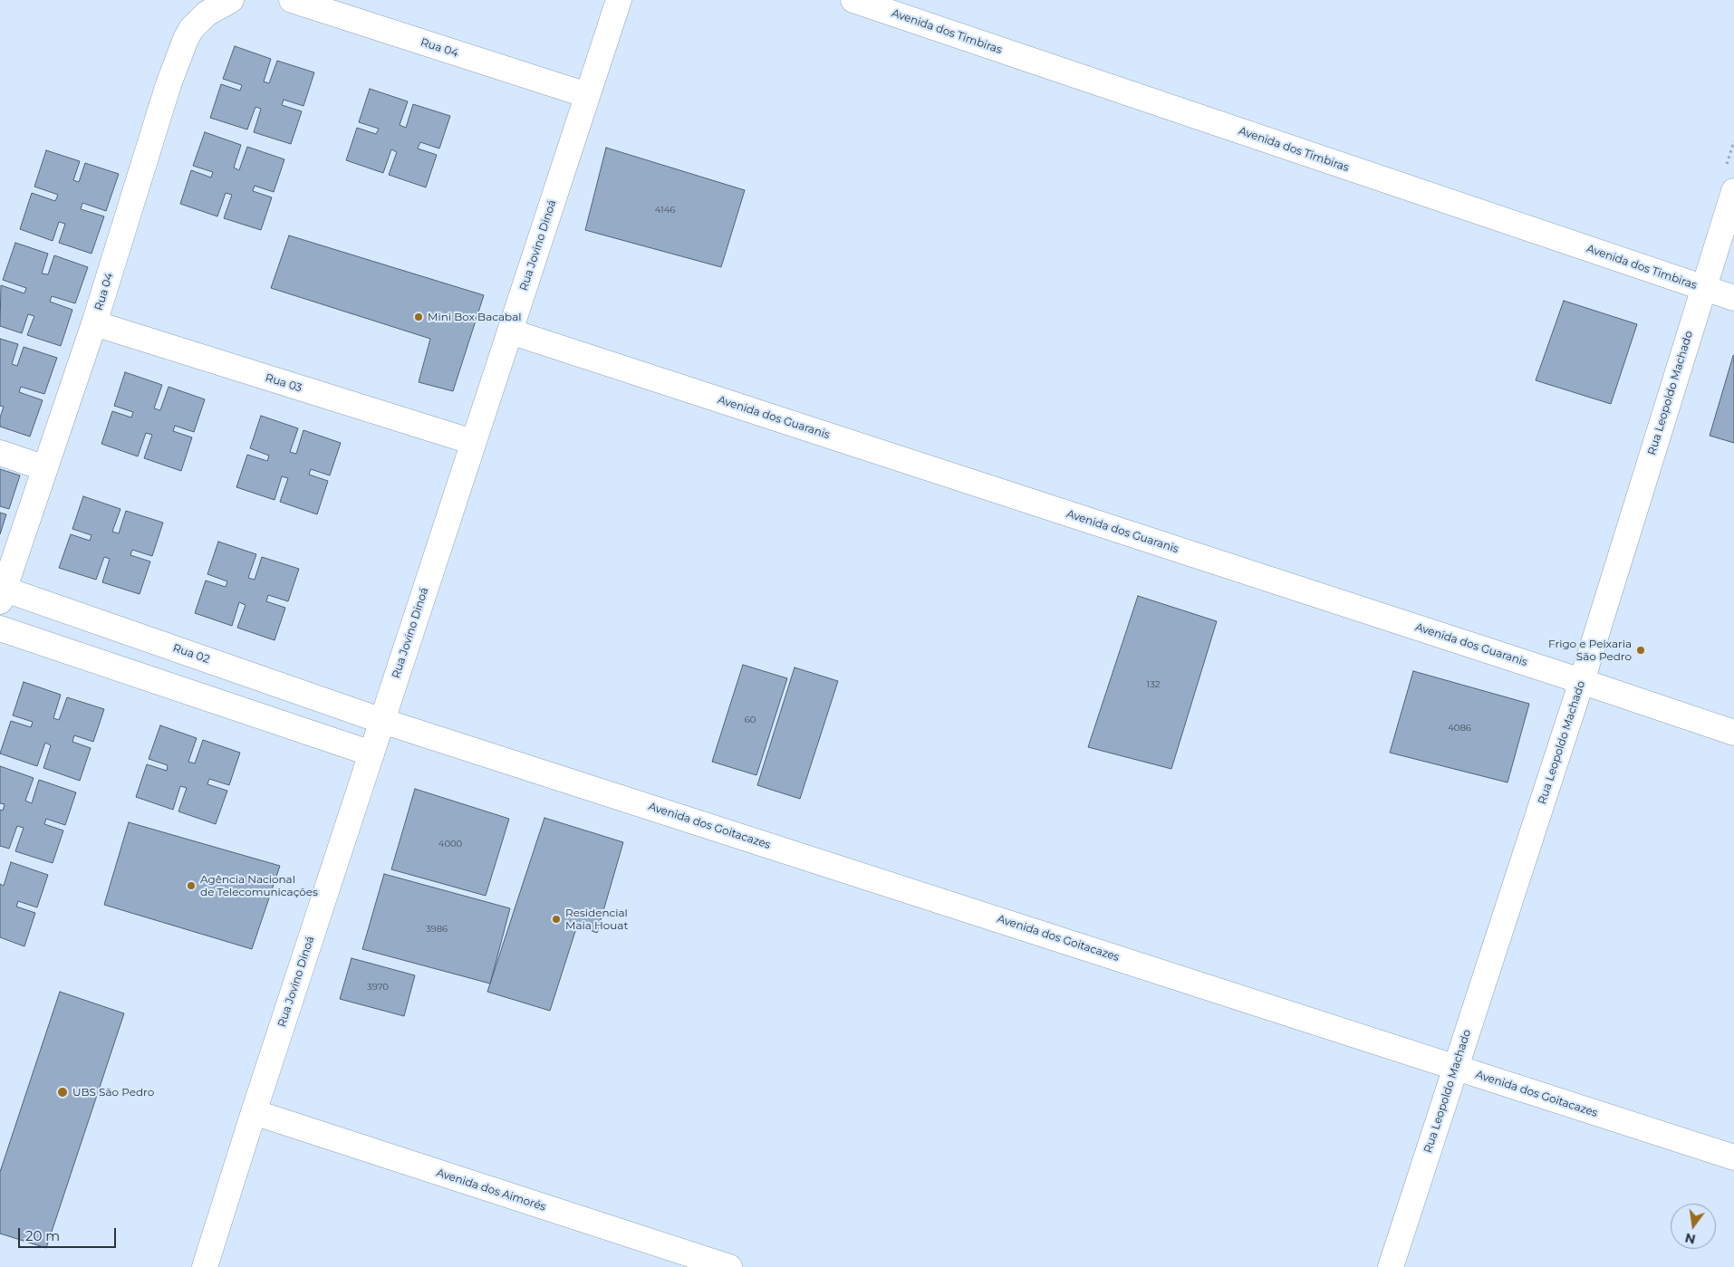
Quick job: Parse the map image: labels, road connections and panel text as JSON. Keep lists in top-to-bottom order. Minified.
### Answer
{"streets":{"street":["Avenida dos Timbiras","Rua 04","Rua Jovino Dinoá","Rua 03","Rua Leopoldo Machado","Avenida dos Guaranis","Rua 02","Avenida dos Goitacazes","Avenida dos Aimorés"]},"crossings":[["Avenida dos Timbiras","Rua Leopoldo Machado"],["Rua 04","Rua Jovino Dinoá"],["Rua 04","Rua 03"],["Rua 04","Rua 02"],["Rua Jovino Dinoá","Rua 03"],["Rua Jovino Dinoá","Avenida dos Guaranis"],["Rua Jovino Dinoá","Rua 02"],["Rua Jovino Dinoá","Avenida dos Goitacazes"],["Rua Jovino Dinoá","Avenida dos Aimorés"],["Rua Leopoldo Machado","Avenida dos Guaranis"],["Rua Leopoldo Machado","Avenida dos Goitacazes"],["Rua 02","Avenida dos Goitacazes"]],"places":["Mini Box Bacabal","Frigo e Peixaria São Pedro","Agência Nacional de Telecomunicações","Residencial Maia Houat","UBS São Pedro"],"house_numbers":["4146","132","60","4086","4000","3986","3970"],"scale_bar":"20 m","north":"bottom"}
